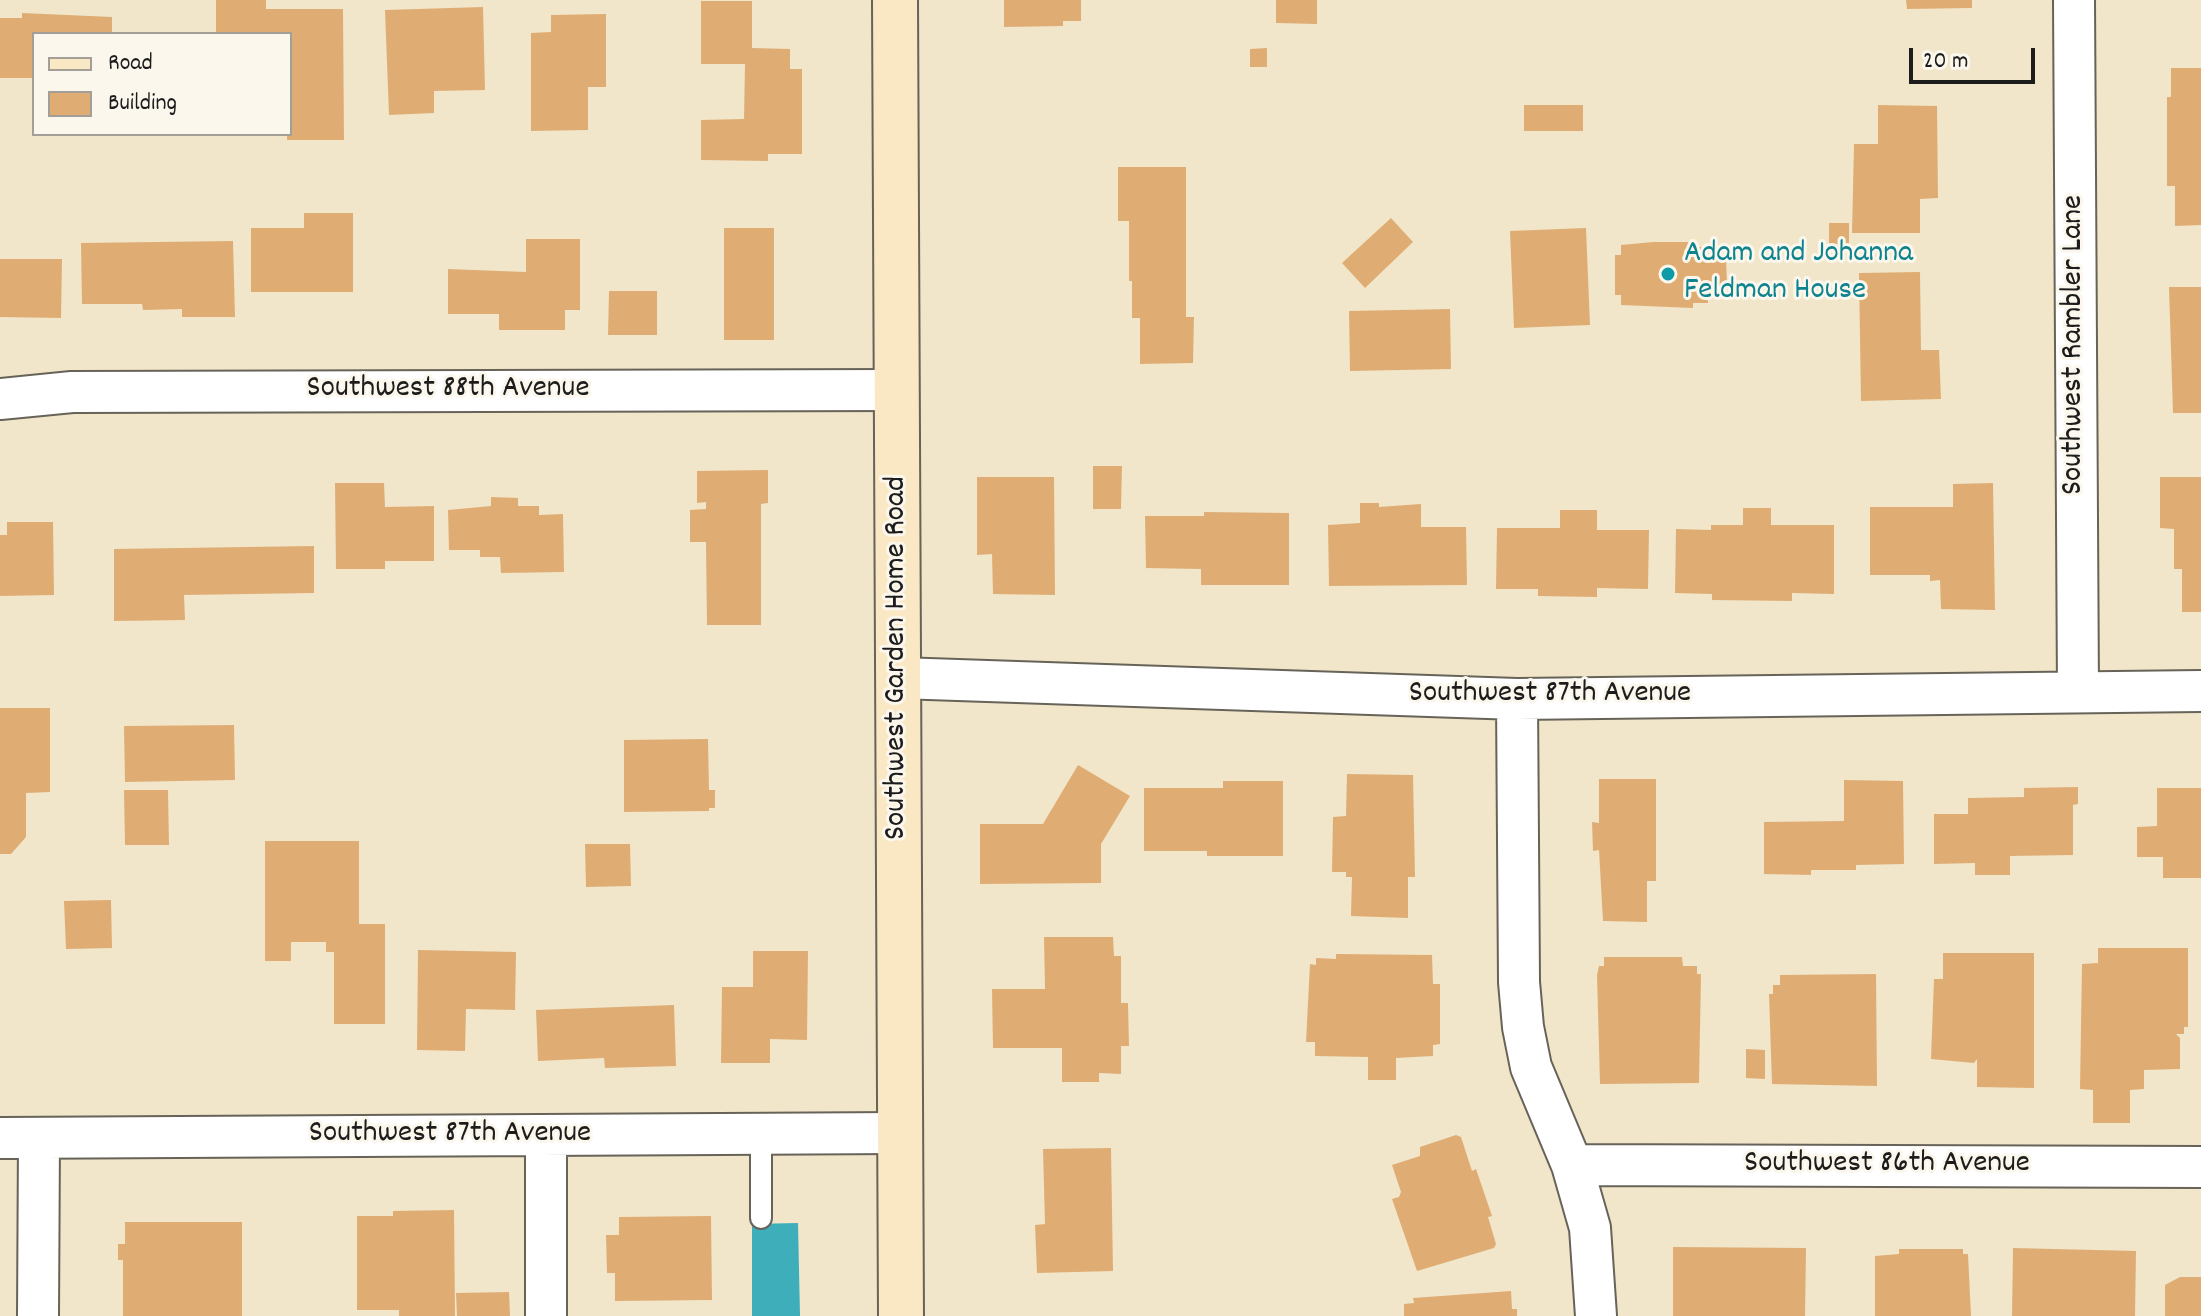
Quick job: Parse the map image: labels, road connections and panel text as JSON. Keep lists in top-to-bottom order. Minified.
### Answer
{"streets":{"main road":["Southwest Garden Home Road"],"street":["Southwest Rambler Lane","Southwest 88th Avenue","Southwest 87th Avenue","Southwest 86th Avenue"]},"crossings":[["Southwest Rambler Lane","Southwest 87th Avenue"],["Southwest 88th Avenue","Southwest Garden Home Road"],["Southwest Garden Home Road","Southwest 87th Avenue"]],"places":["Adam and Johanna Feldman House"],"legend":["Road","Building"],"scale_bar":"20 m"}
